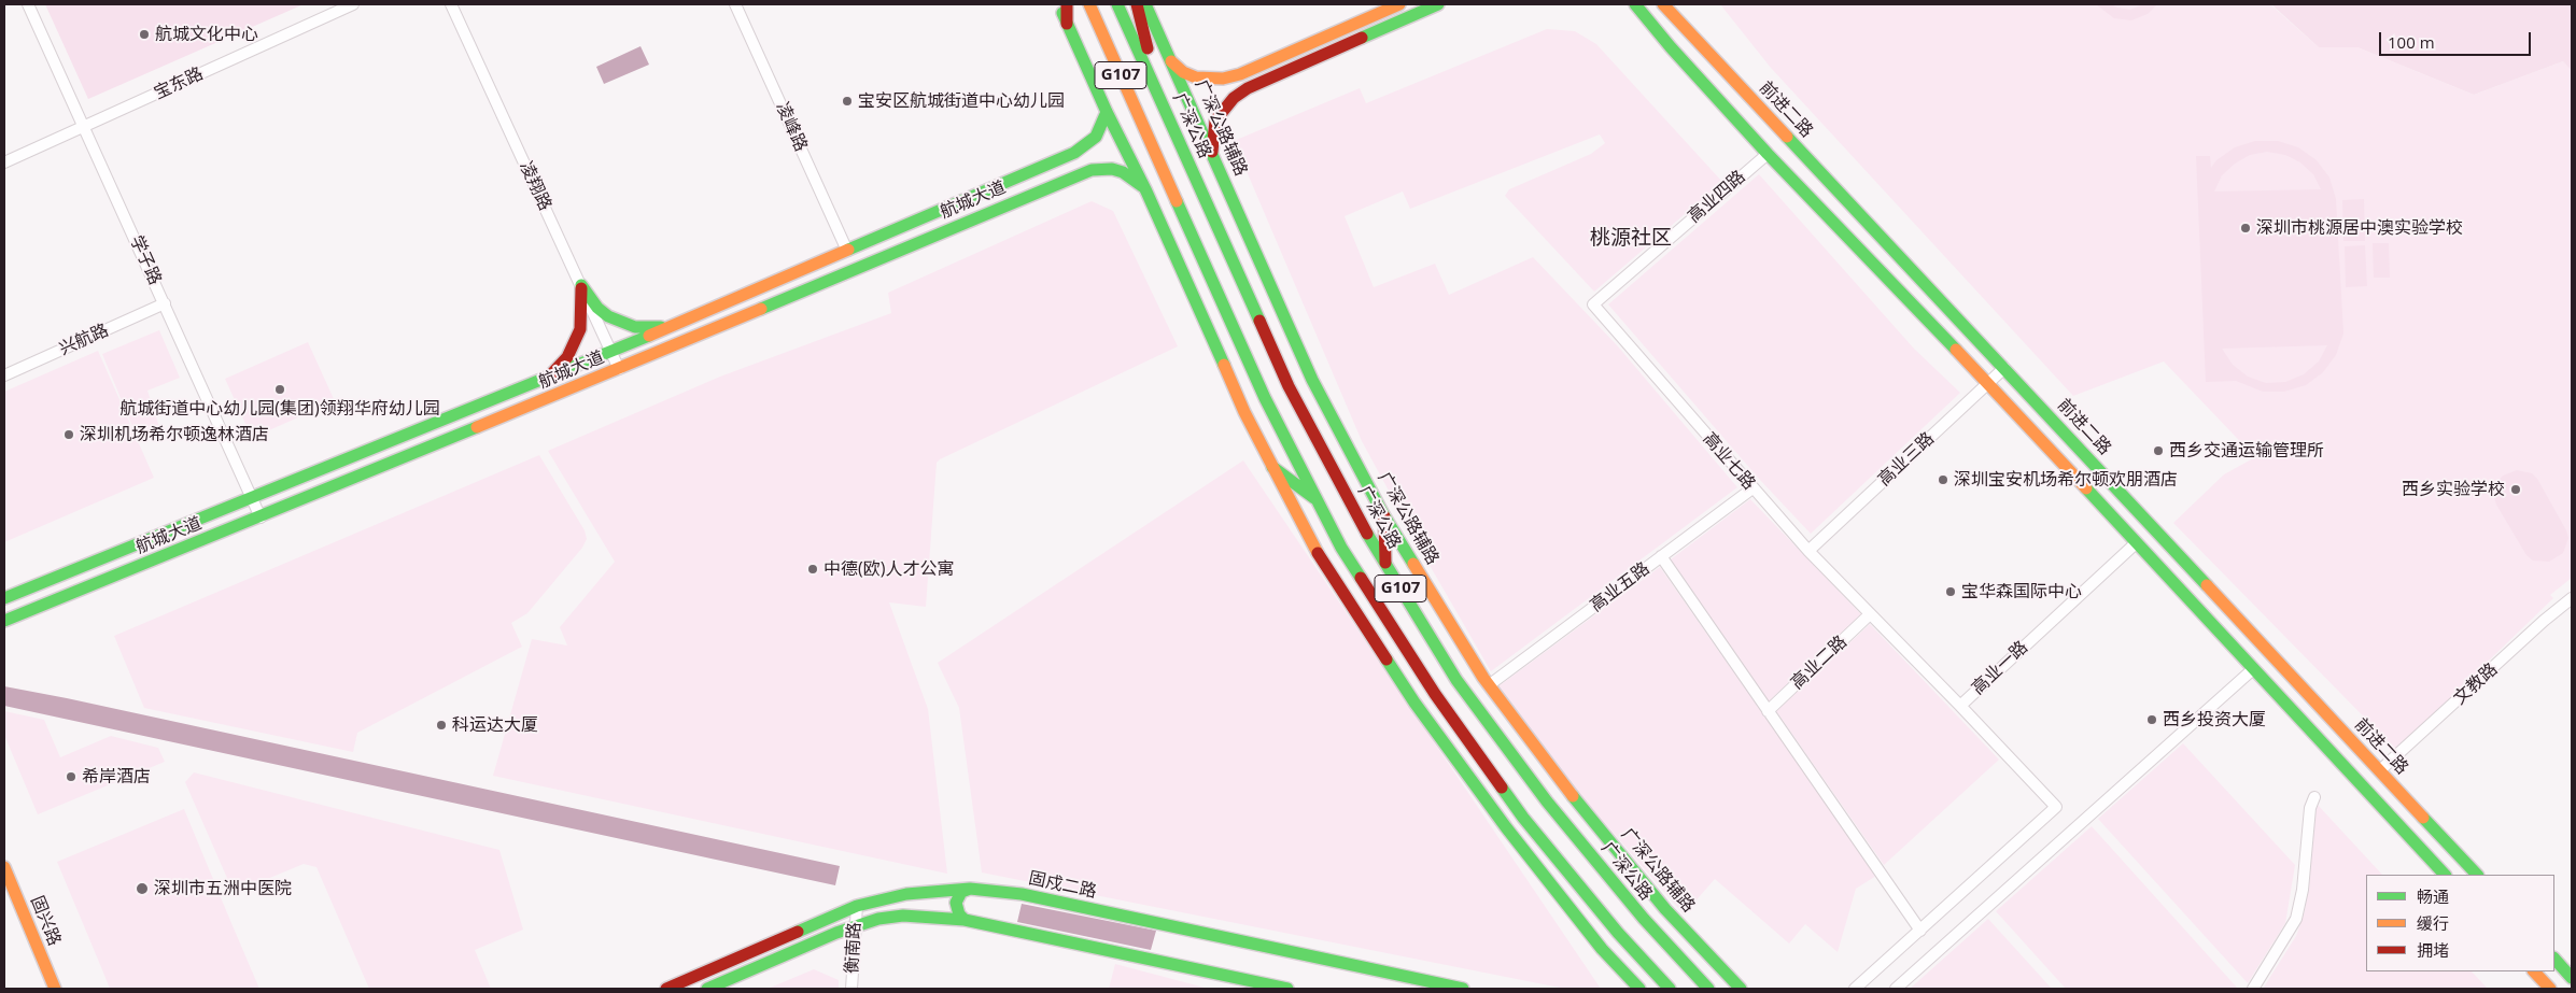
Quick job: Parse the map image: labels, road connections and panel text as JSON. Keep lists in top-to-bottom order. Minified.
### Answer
{"streets":{"main road":["G107","前进二路","广深公路","广深公路辅路","航城大道","固戍二路","固兴路"],"street":["宝东路","凌峰路","凌翔路","高业四路","学子路","兴航路","高业三路","高业七路","高业五路","高业二路","高业一路","文教路","衡南路"]},"crossings":[["宝东路","学子路"],["前进二路","高业三路"],["前进二路","文教路"],["凌峰路","航城大道"],["广深公路辅路","高业五路"],["凌翔路","航城大道"],["高业四路","高业七路"],["航城大道","学子路"],["学子路","兴航路"],["高业三路","高业七路"],["高业七路","高业五路"],["高业七路","高业二路"],["高业七路","高业一路"],["高业二路","高业一路"],["固戍二路","衡南路"]],"districts":["桃源社区"],"places":["航城文化中心","宝安区航城街道中心幼儿园","深圳市桃源居中澳实验学校","航城街道中心幼儿园(集团)领翔华府幼儿园","深圳机场希尔顿逸林酒店","西乡交通运输管理所","深圳宝安机场希尔顿欢朋酒店","西乡实验学校","中德(欧)人才公寓","宝华森国际中心","西乡投资大厦","科运达大厦","希岸酒店","深圳市五洲中医院"],"legend":["畅通","缓行","拥堵"],"scale_bar":"100 m"}
